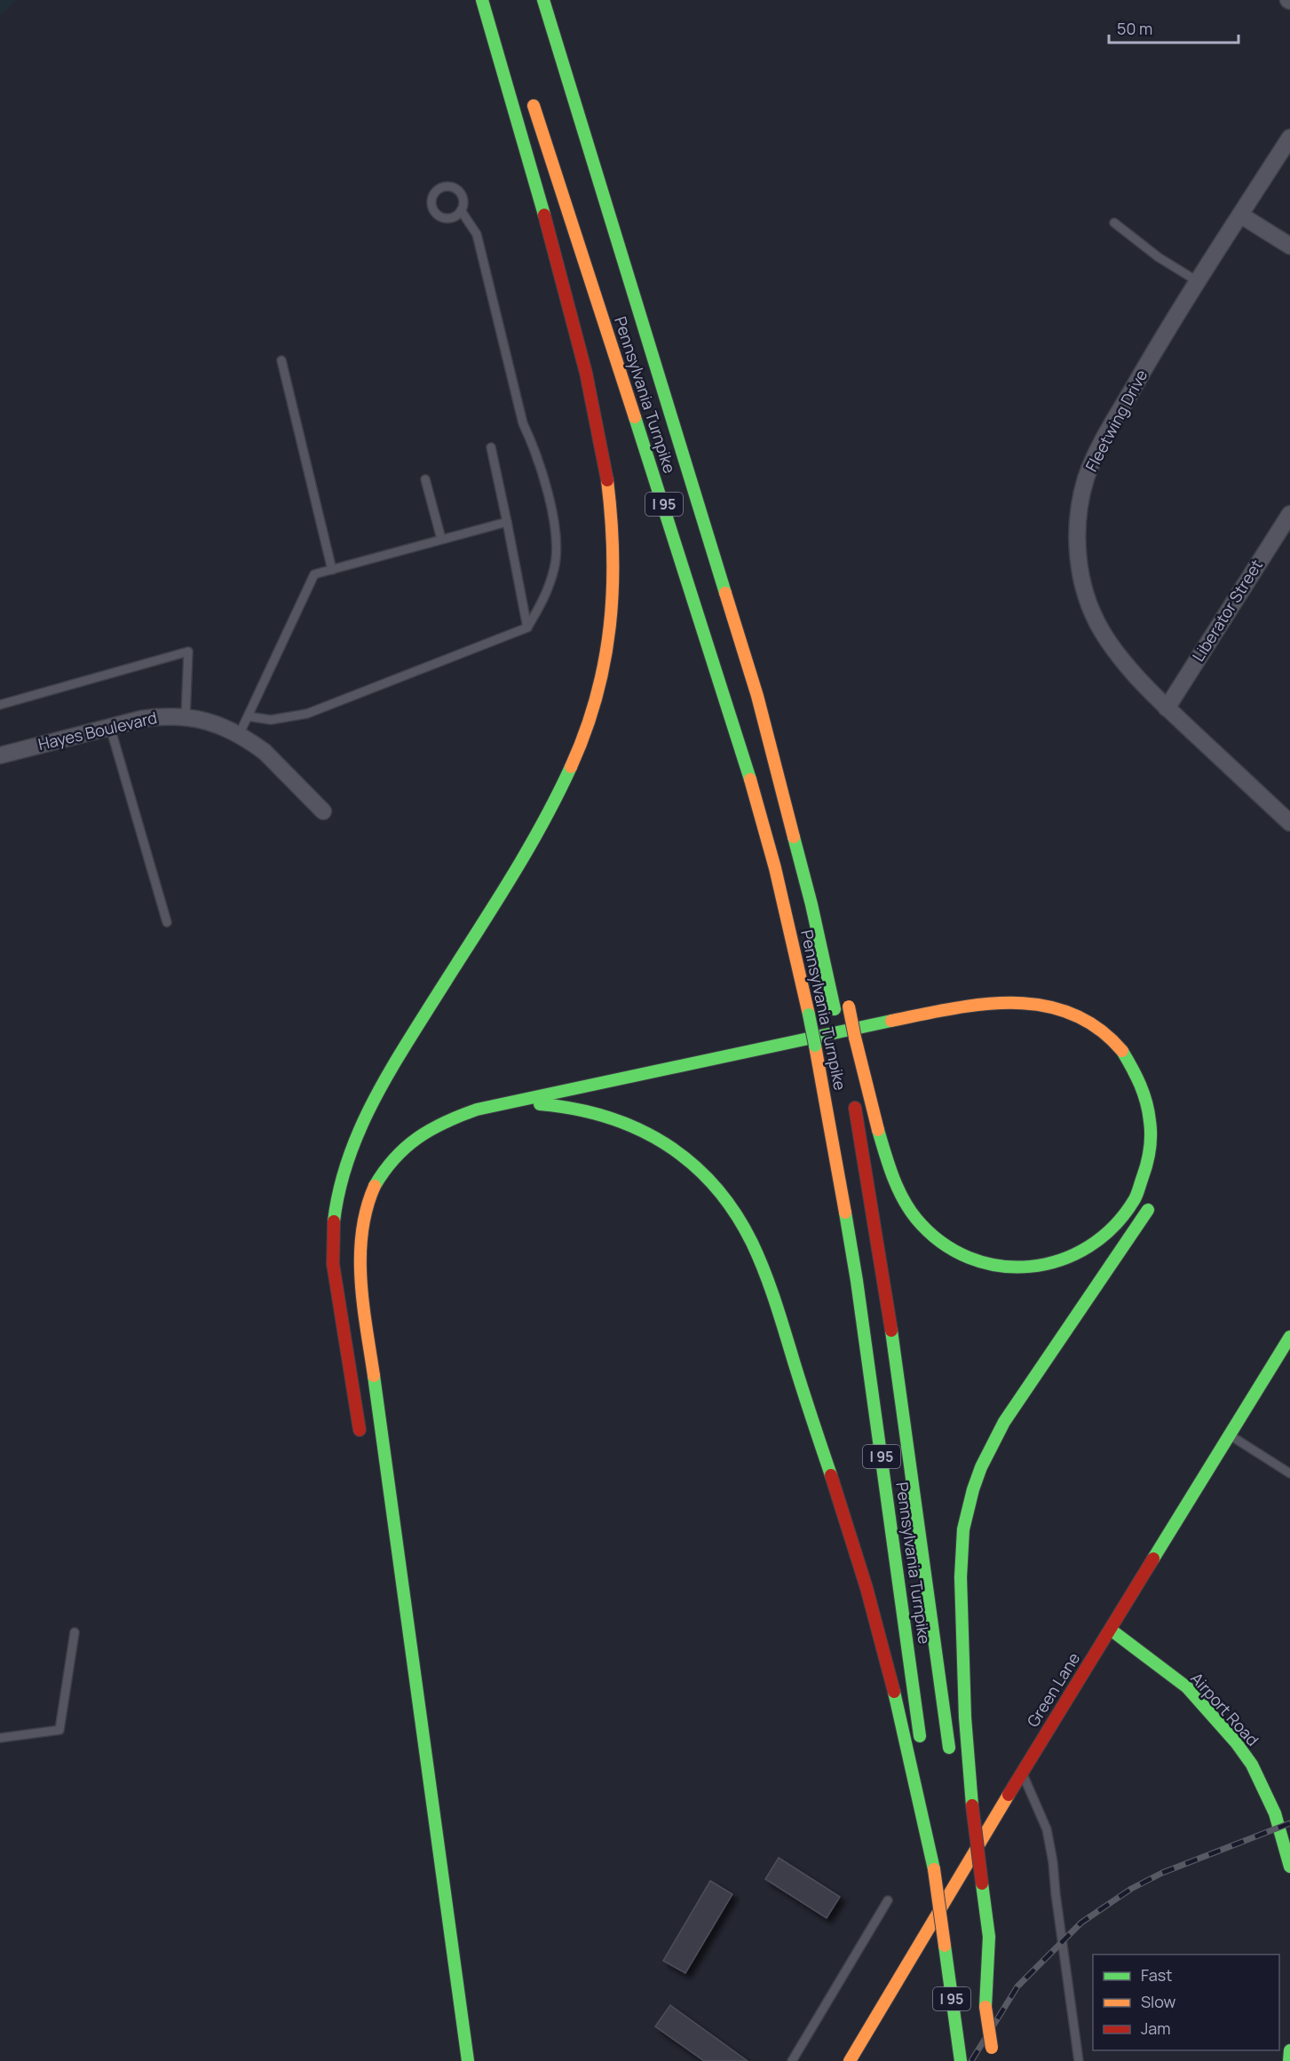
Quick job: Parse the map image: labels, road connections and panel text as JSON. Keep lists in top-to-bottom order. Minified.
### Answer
{"streets":{"main road":["Pennsylvania Turnpike","I 95","Green Lane","Airport Road"],"street":["Fleetwing Drive","Liberator Street","Hayes Boulevard"]},"crossings":[["Fleetwing Drive","Liberator Street"],["Green Lane","Airport Road"]],"legend":["Fast","Slow","Jam"],"scale_bar":"50 m"}
